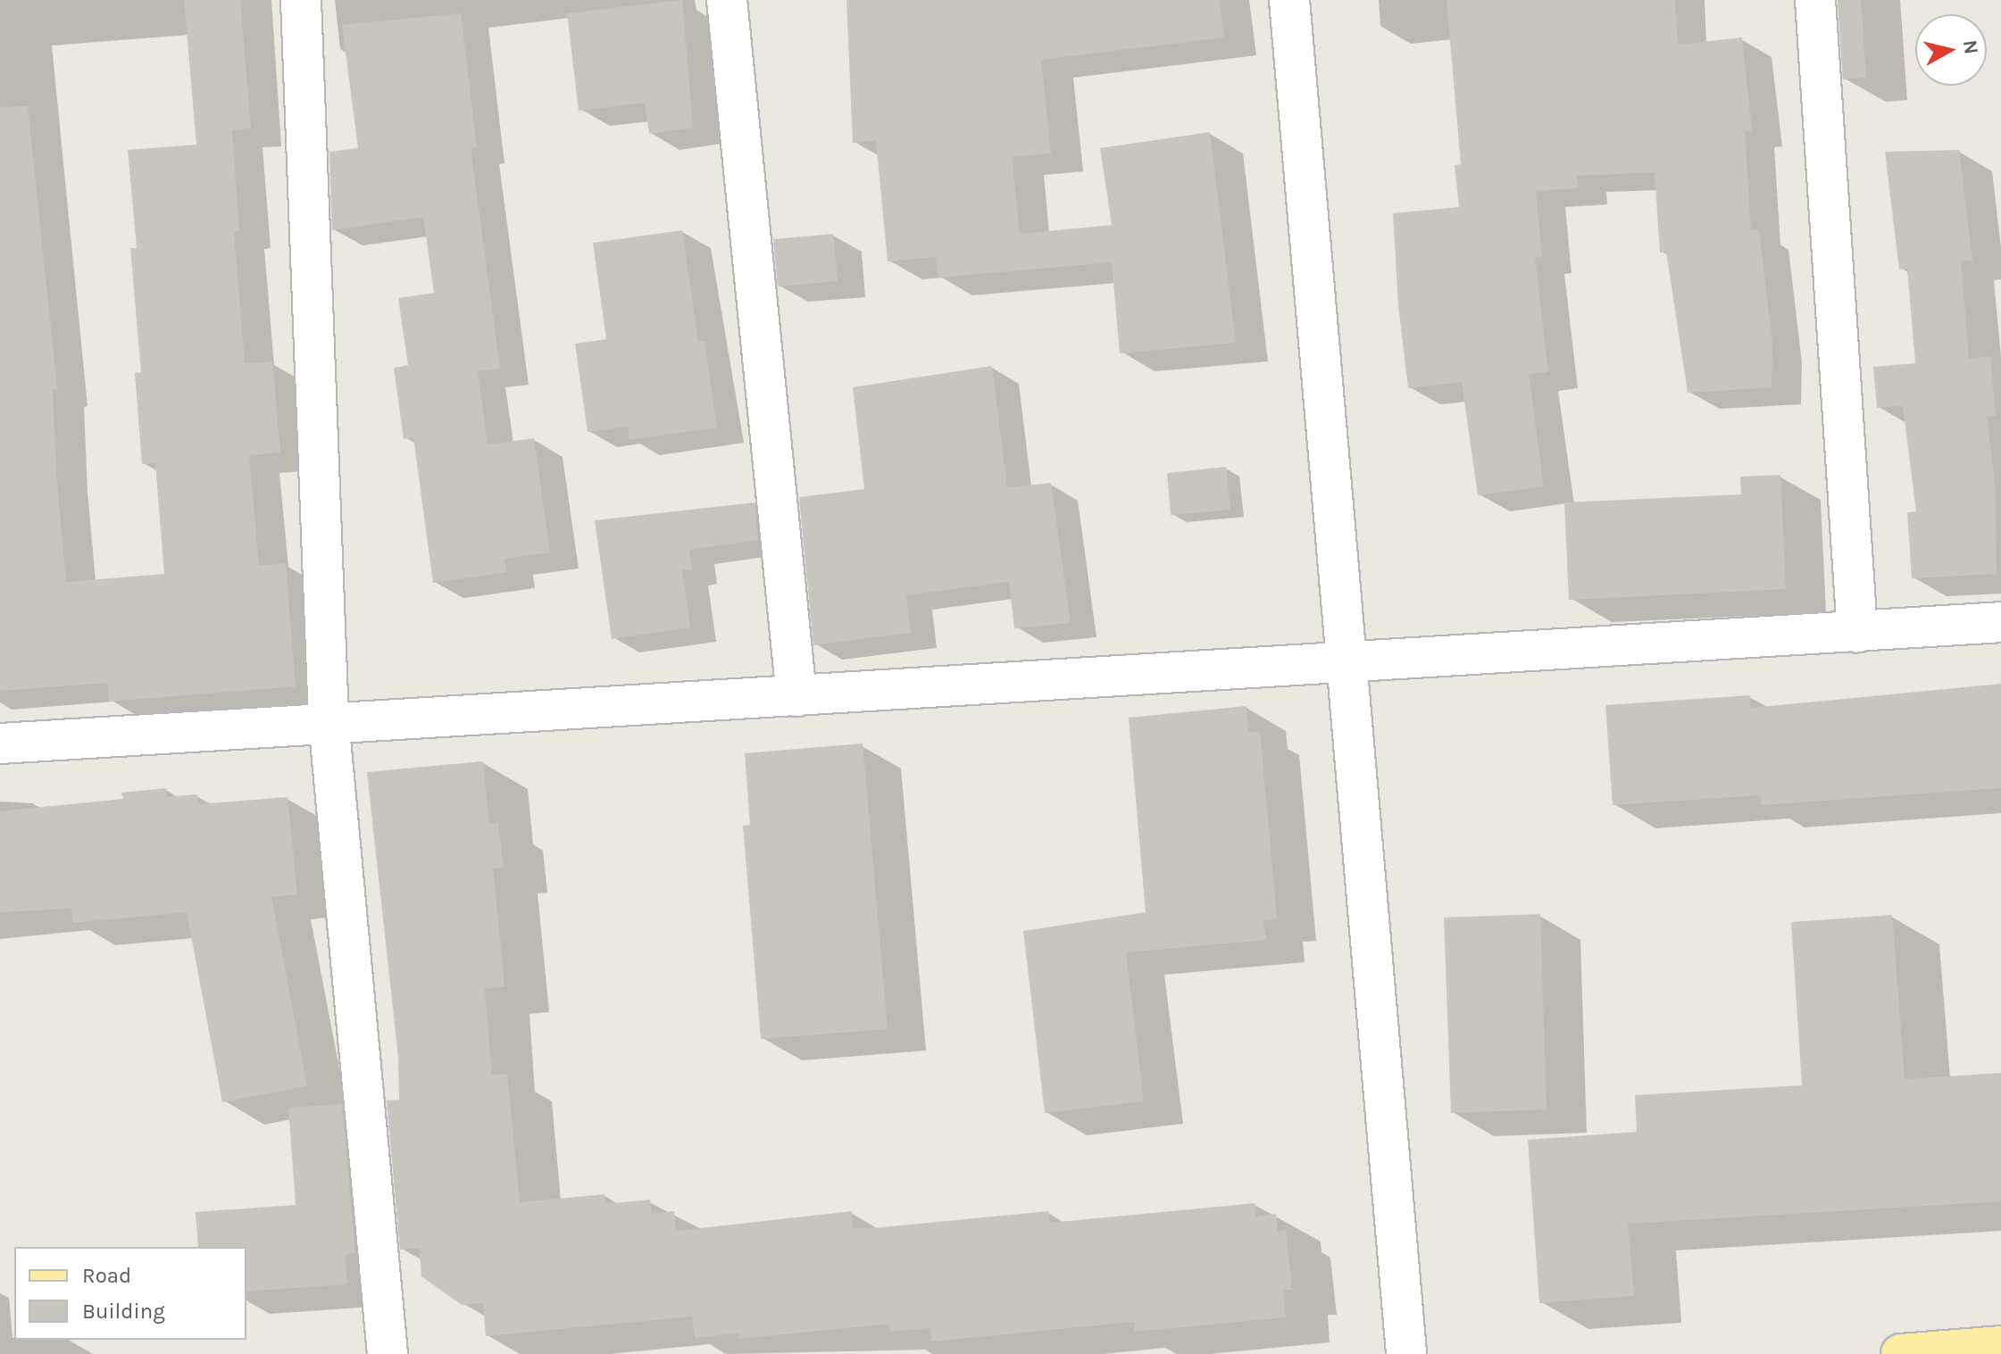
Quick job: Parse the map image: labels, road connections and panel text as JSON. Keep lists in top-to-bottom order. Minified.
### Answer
{"legend":["Road","Building"],"north":"right"}
